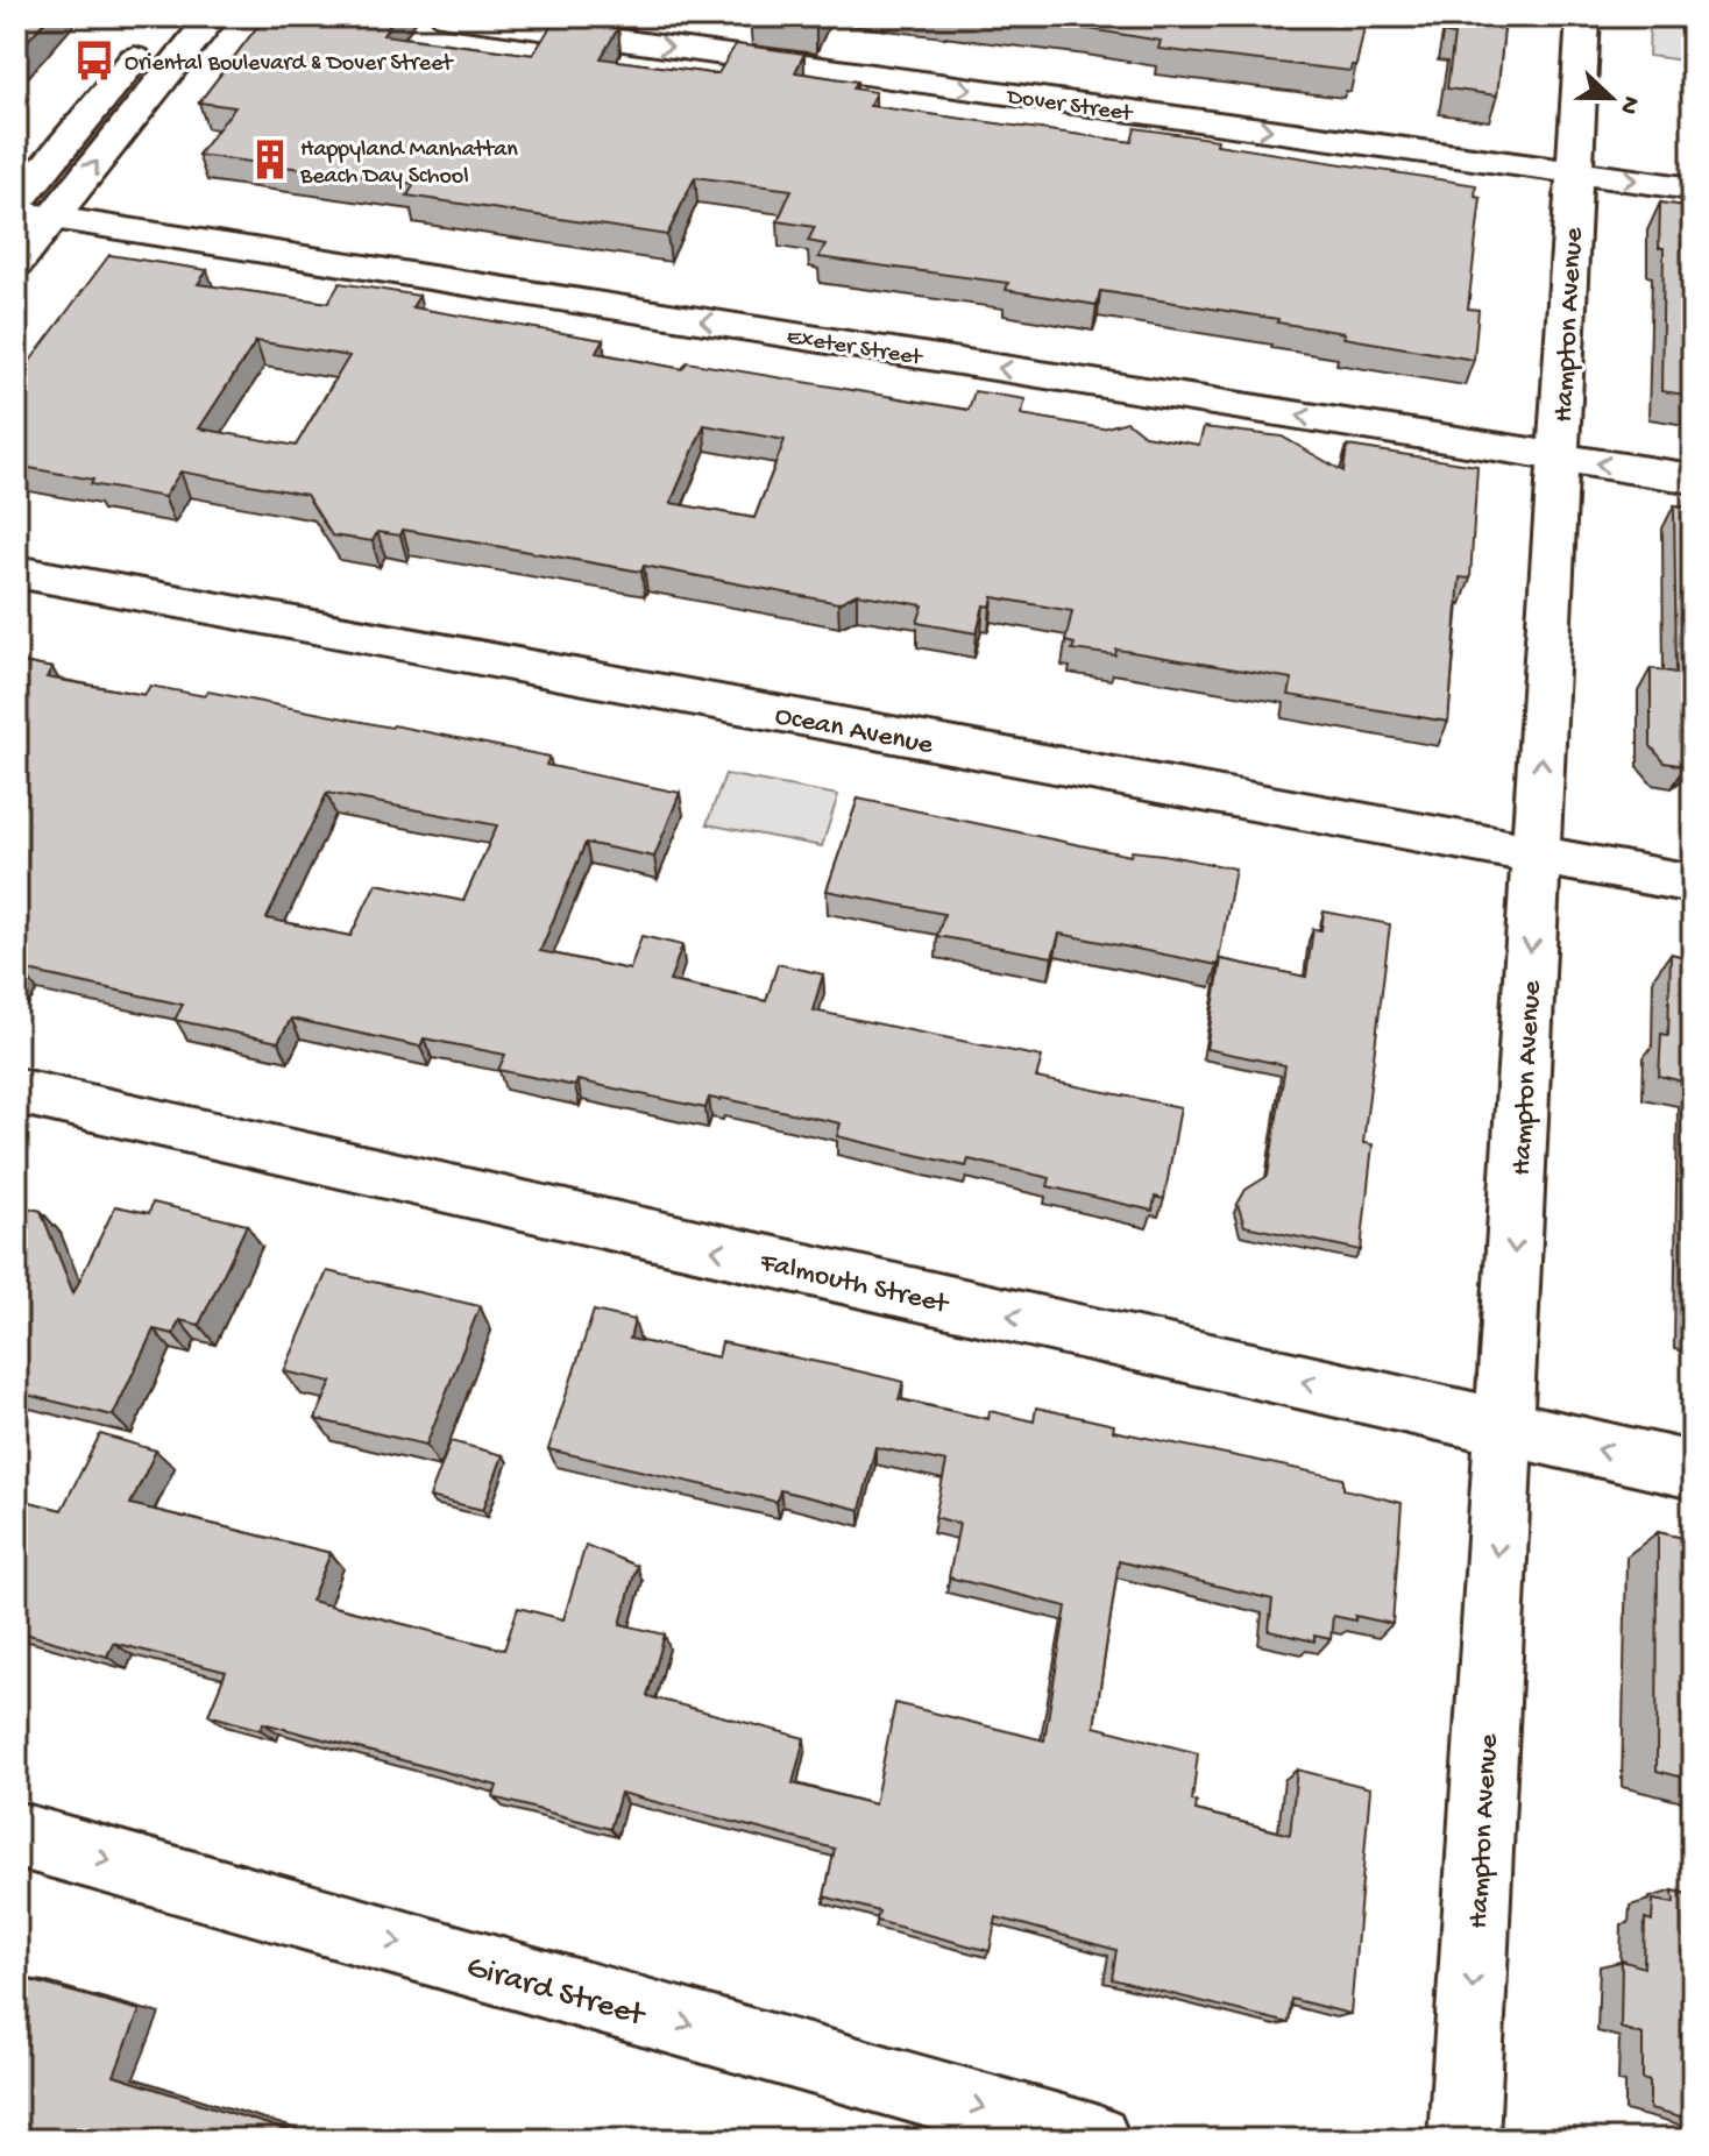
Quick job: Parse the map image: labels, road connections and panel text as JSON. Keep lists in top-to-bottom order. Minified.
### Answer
{"streets":{"street":["Dover Street","Hampton Avenue","Exeter Street","Ocean Avenue","Falmouth Street","Girard Street"]},"crossings":[["Dover Street","Hampton Avenue"],["Hampton Avenue","Exeter Street"],["Hampton Avenue","Ocean Avenue"],["Hampton Avenue","Falmouth Street"]],"one_way":["Dover Street","Exeter Street","Falmouth Street","Girard Street"],"places":{"bus stop":["Oriental Boulevard & Dover Street"],"building":["Happyland Manhattan Beach Day School"]},"north":"right"}
